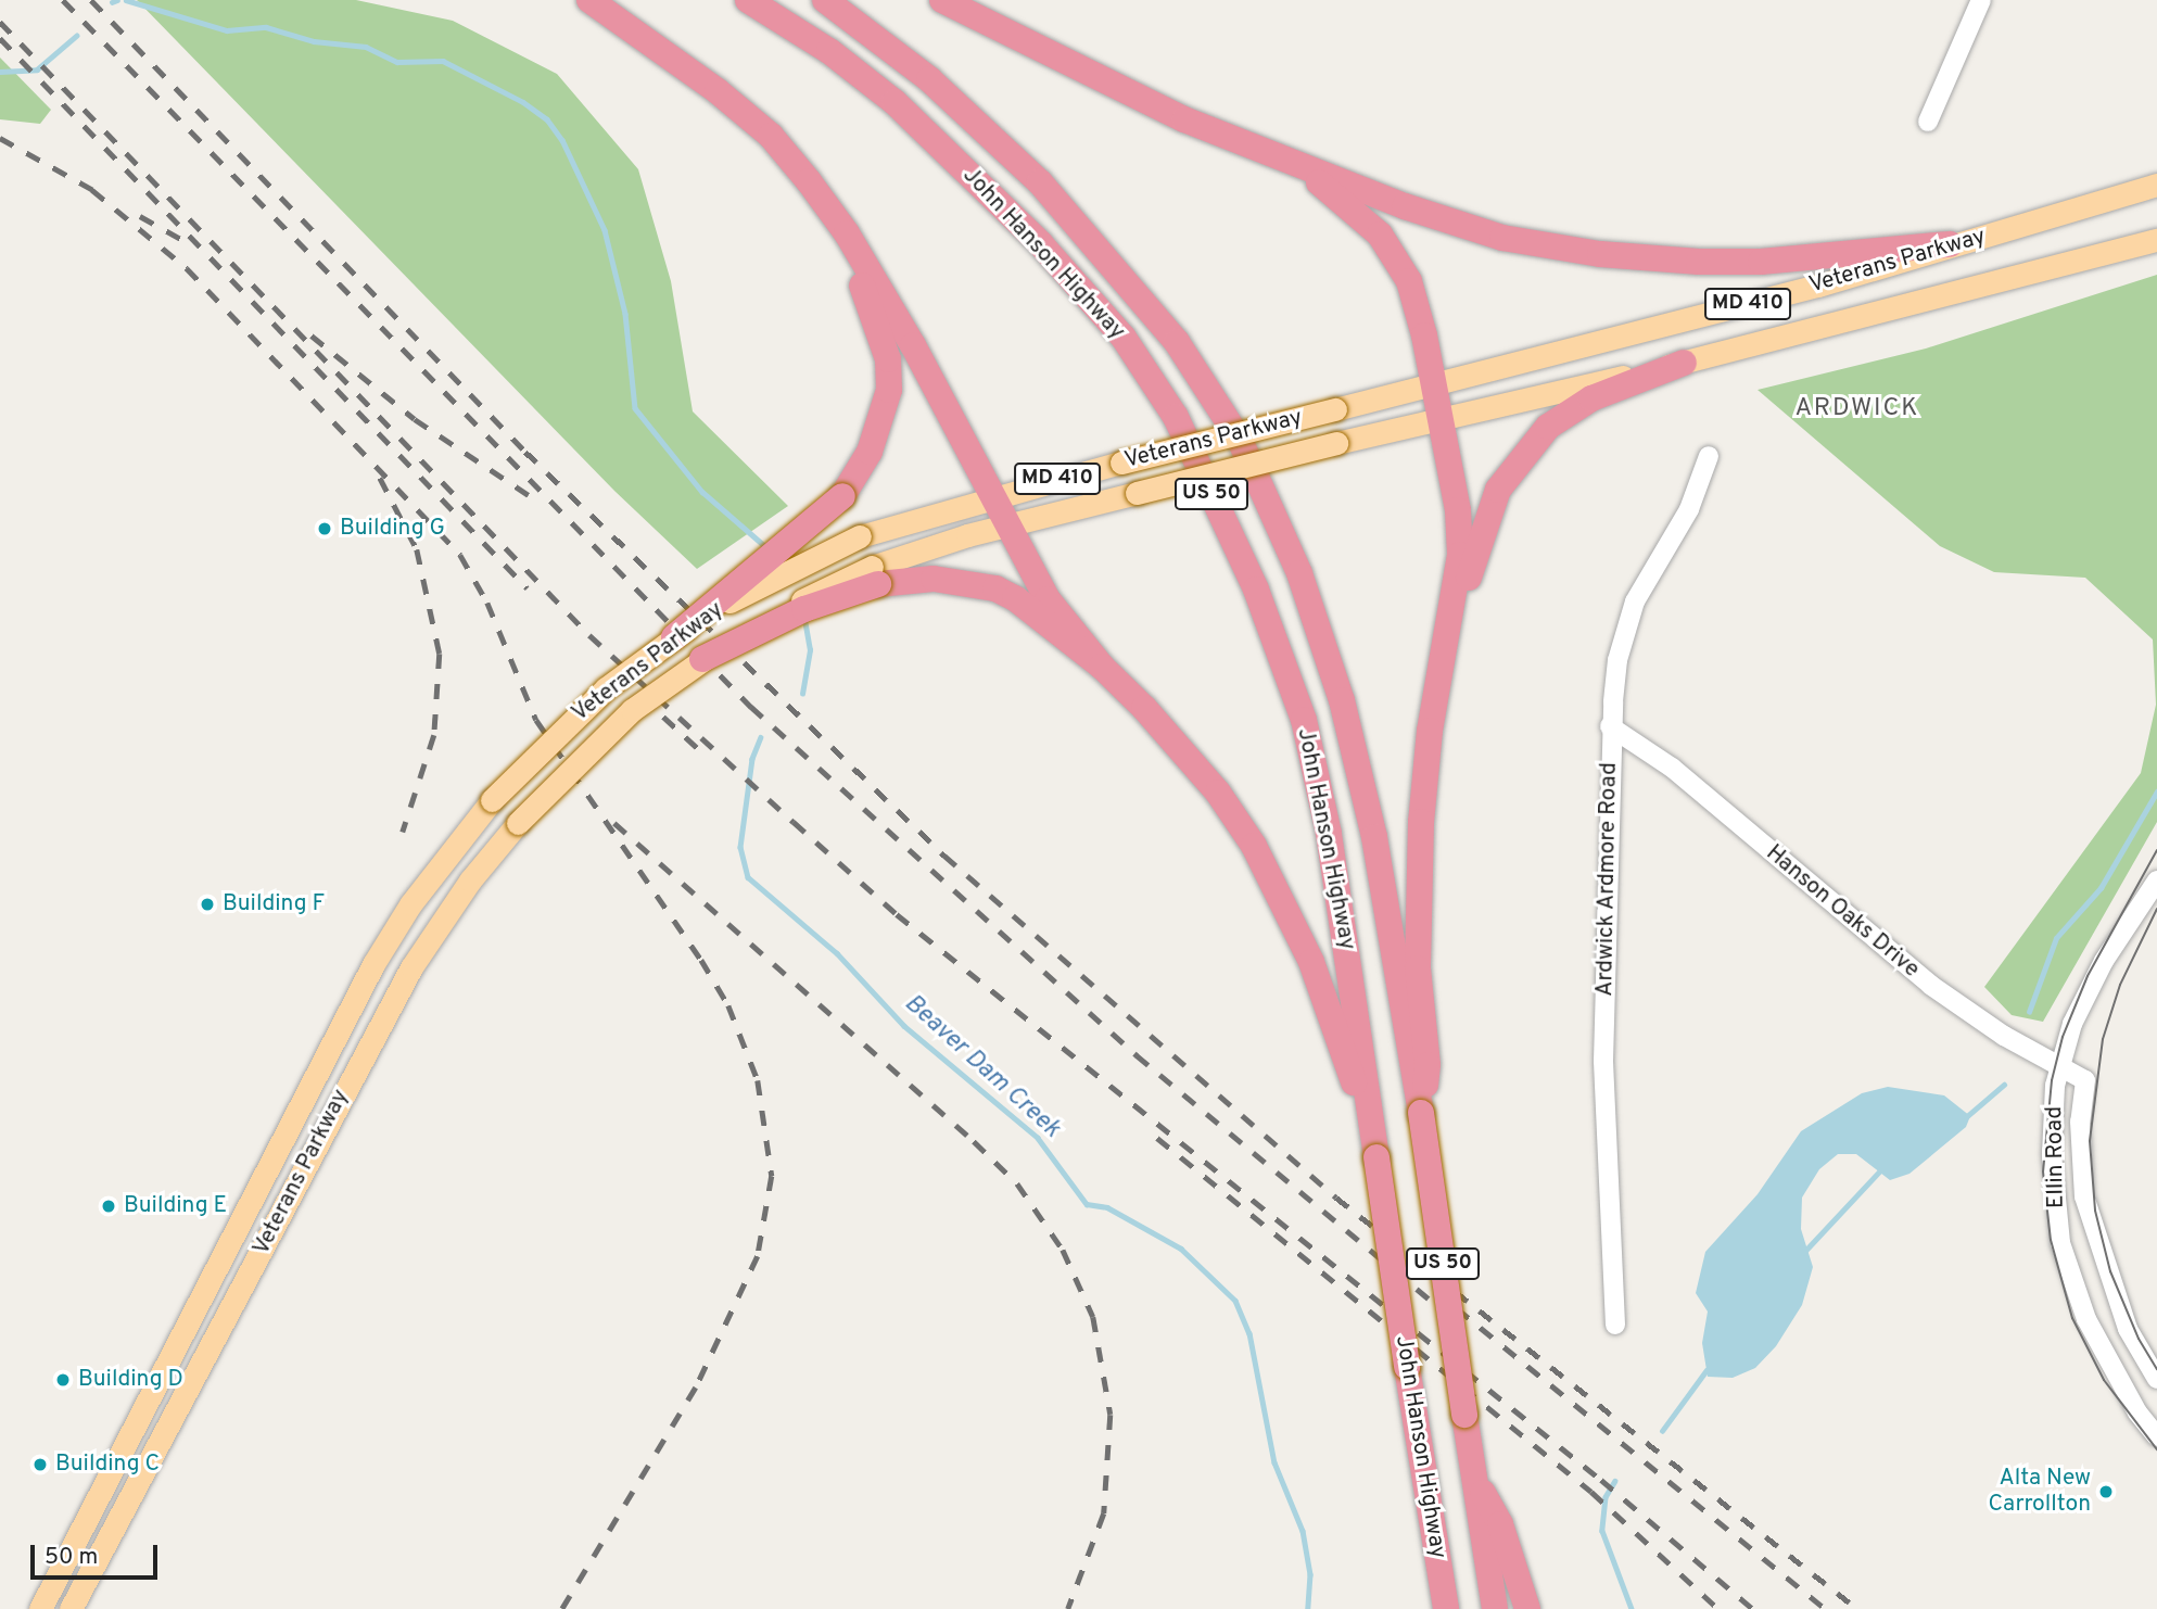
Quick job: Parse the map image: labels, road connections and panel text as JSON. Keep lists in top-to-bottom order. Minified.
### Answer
{"streets":{"highway":["John Hanson Highway","US 50"],"main road":["Veterans Parkway","MD 410"],"street":["Ardwick Ardmore Road","Hanson Oaks Drive","Ellin Road"]},"crossings":[["Ardwick Ardmore Road","Hanson Oaks Drive"],["Hanson Oaks Drive","Ellin Road"]],"districts":["ARDWICK"],"water":["Beaver Dam Creek"],"places":["Building G","Building F","Building E","Building D","Building C","Alta New Carrollton"],"scale_bar":"50 m"}
